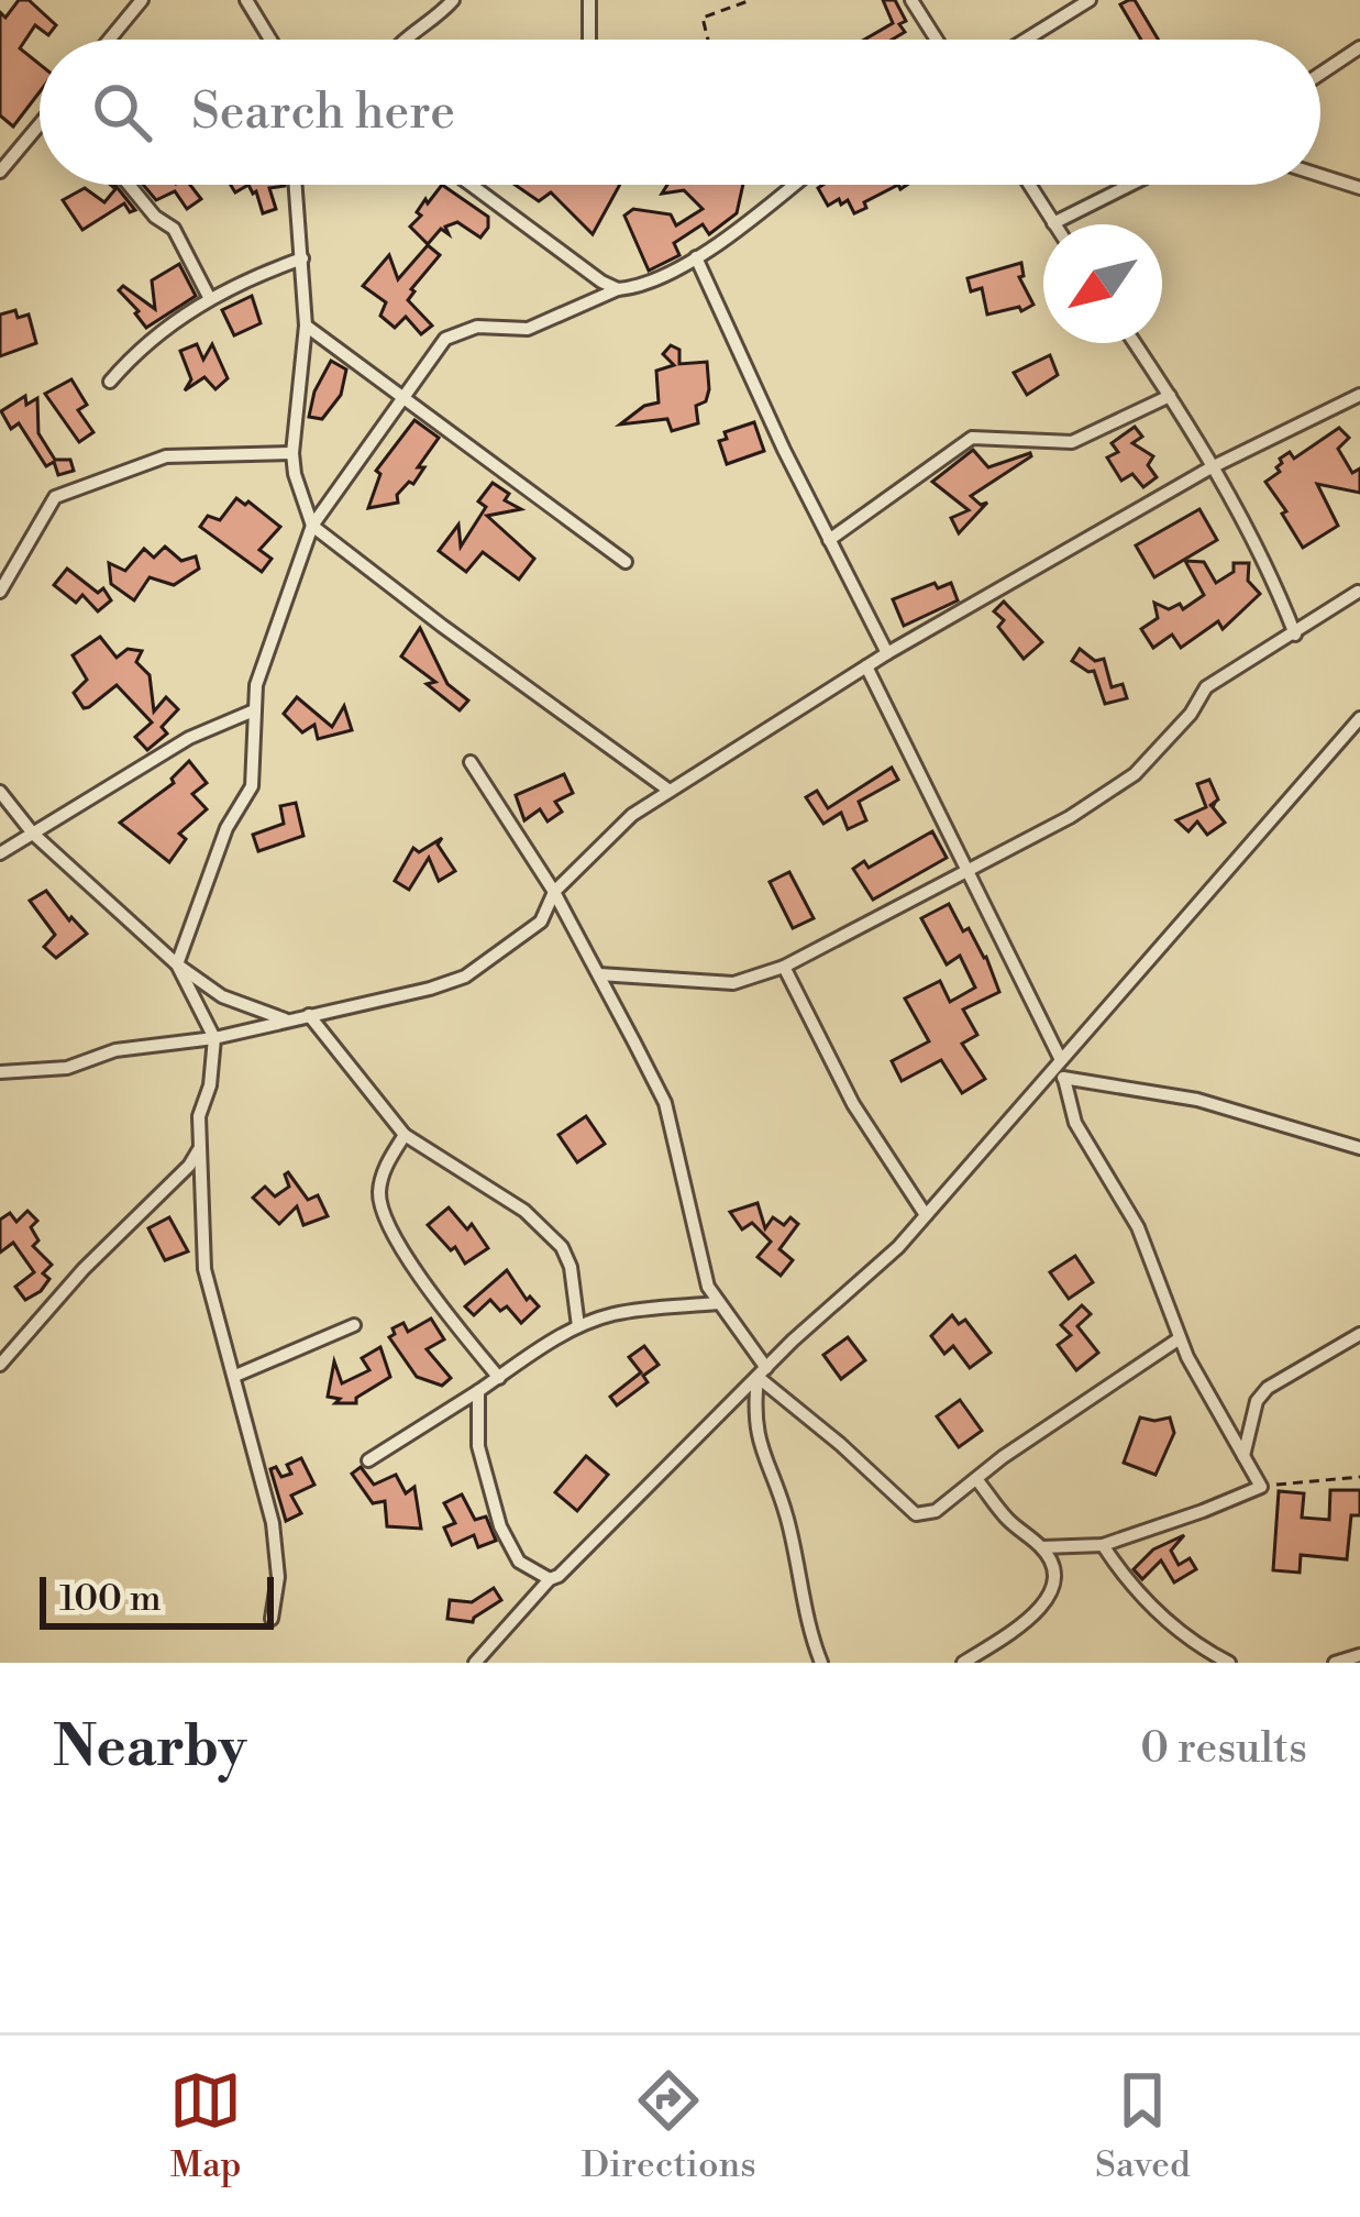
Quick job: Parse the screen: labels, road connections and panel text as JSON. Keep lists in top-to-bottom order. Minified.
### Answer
{"scale_bar":"100 m","north":"bottom left","page":{"search":"Search here","scale":"100 m","heading":["Nearby","0 results"],"nav":["Map","Directions","Saved"]}}
